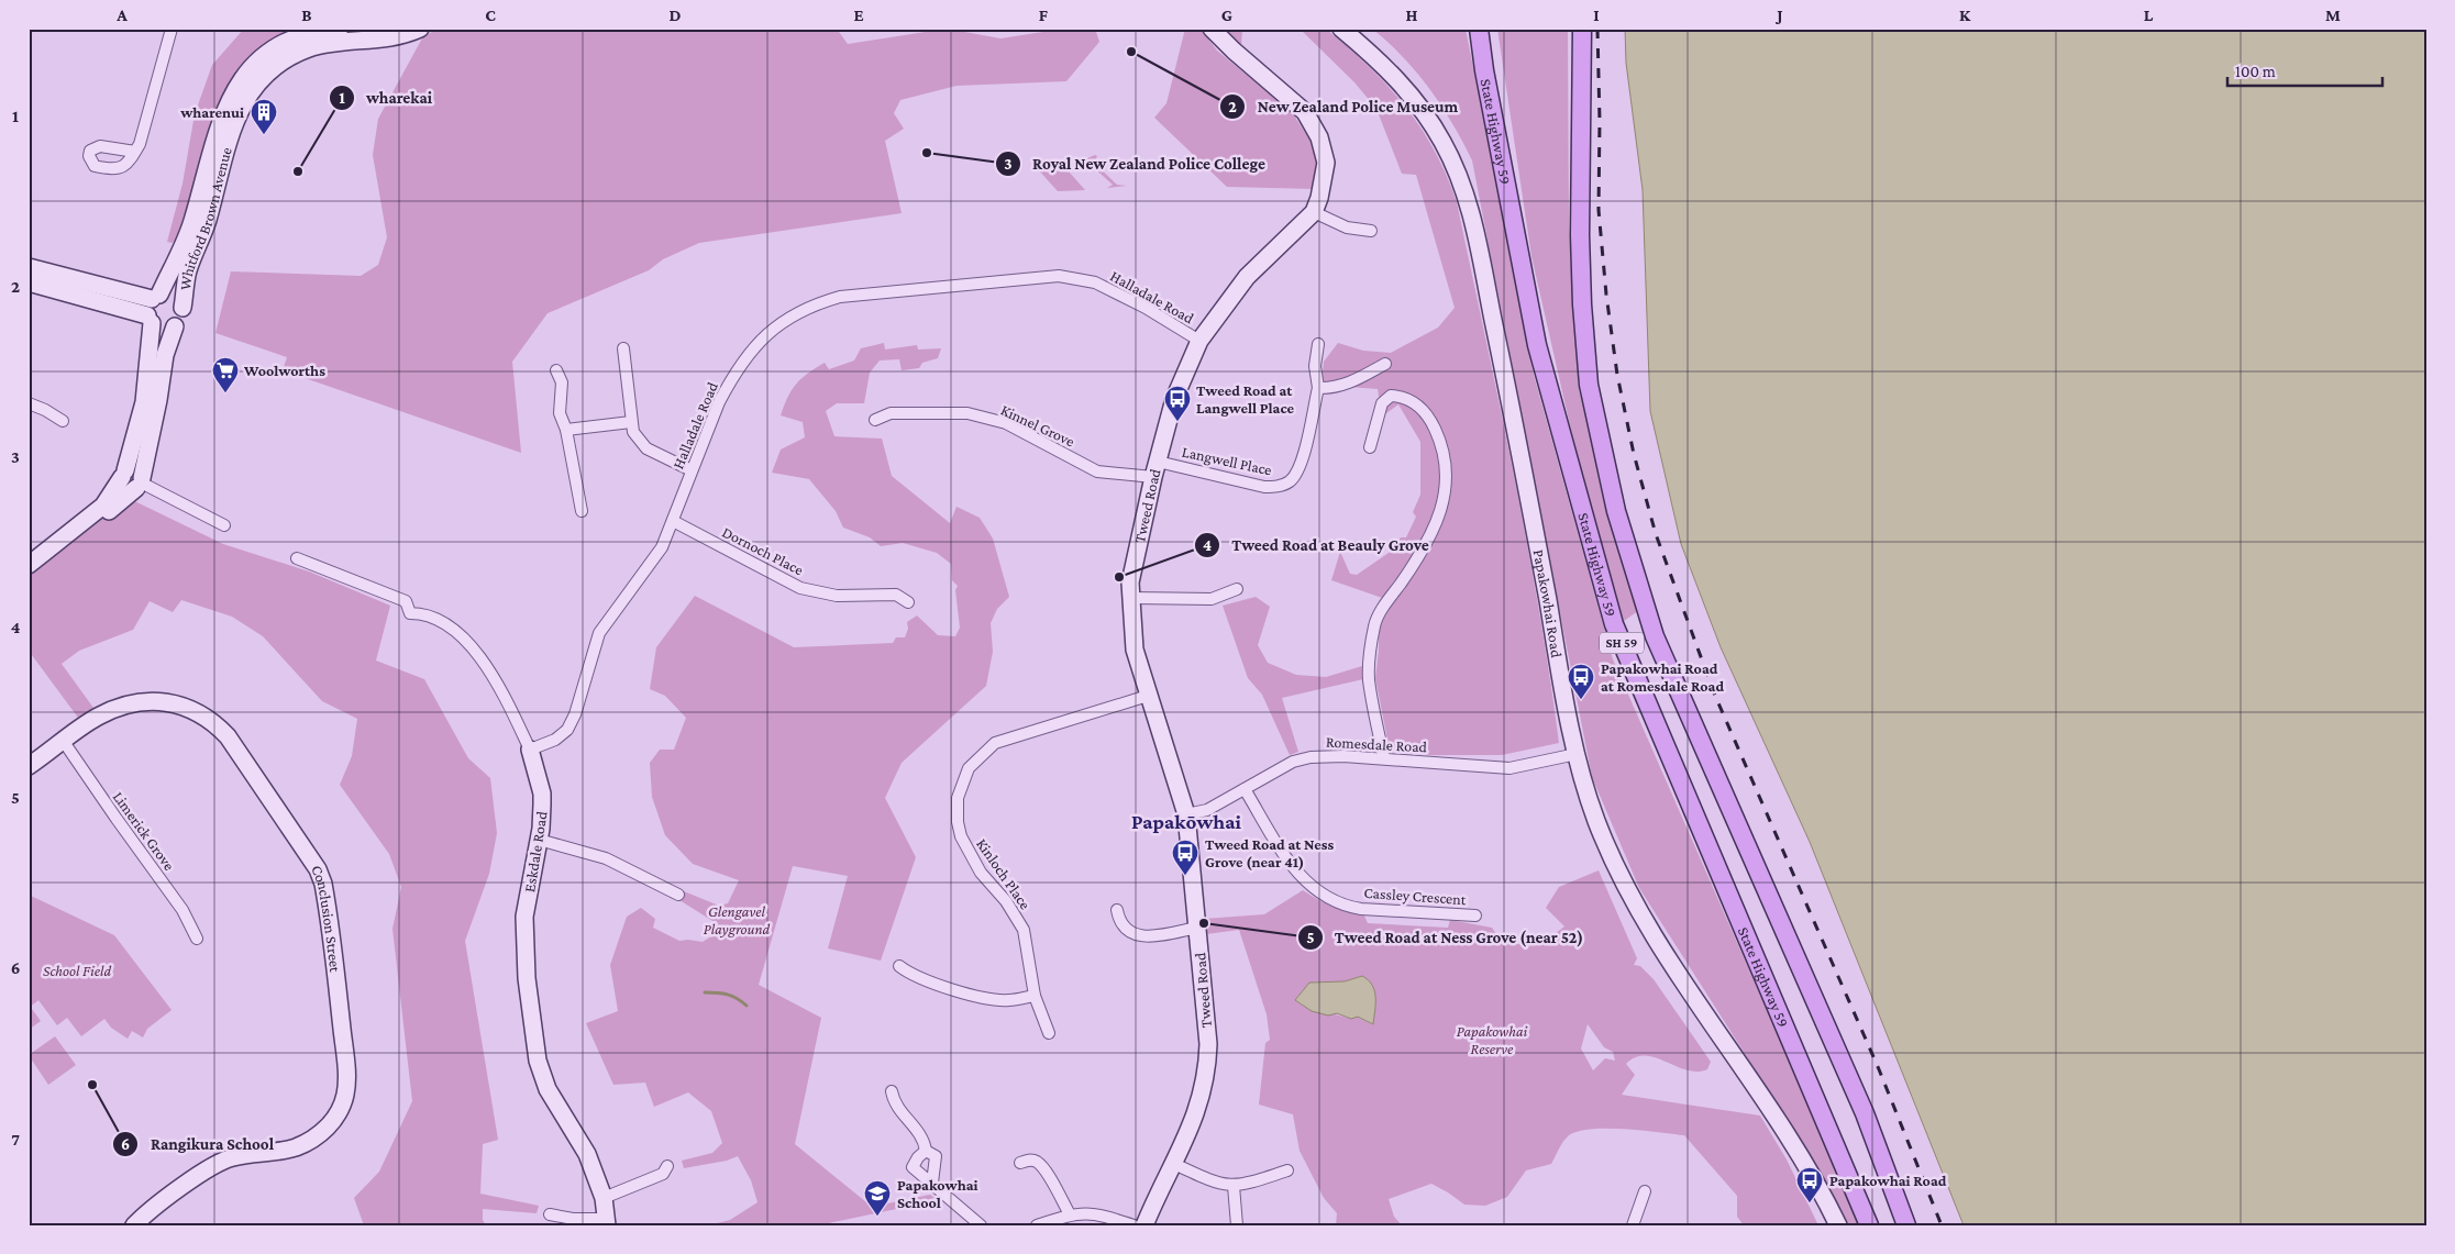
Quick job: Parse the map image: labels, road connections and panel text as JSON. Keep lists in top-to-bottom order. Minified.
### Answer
{"streets":{"main road":["State Highway 59","SH 59"],"street":["Whitford Brown Avenue","Halladale Road","Kinnel Grove","Langwell Place","Tweed Road","Dornoch Place","Papakowhai Road","Romesdale Road","Limerick Grove","Eskdale Road","Kinloch Place","Cassley Crescent","Conclusion Street"]},"crossings":[["Halladale Road","Tweed Road"],["Halladale Road","Dornoch Place"],["Halladale Road","Eskdale Road"],["Kinnel Grove","Langwell Place"],["Kinnel Grove","Tweed Road"],["Langwell Place","Tweed Road"],["Tweed Road","Romesdale Road"],["Tweed Road","Kinloch Place"],["Papakowhai Road","Romesdale Road"],["Romesdale Road","Cassley Crescent"],["Limerick Grove","Conclusion Street"]],"districts":["Papakōwhai"],"parks":["Glengavel Playground","School Field","Papakowhai Reserve"],"places":{"other":["New Zealand Police Museum","Royal New Zealand Police College","wharekai","Tweed Road at Beauly Grove","Tweed Road at Ness Grove (near 52)","Rangikura School"],"building":["wharenui"],"supermarket":["Woolworths"],"bus stop":["Tweed Road at Langwell Place","Papakowhai Road at Romesdale Road","Tweed Road at Ness Grove (near 41)","Papakowhai Road"],"school or university":["Papakowhai School"]},"scale_bar":"100 m","grid":{"columns":["A","B","C","D","E","F","G","H","I","J","K","L","M"],"rows":["1","2","3","4","5","6","7"]}}
